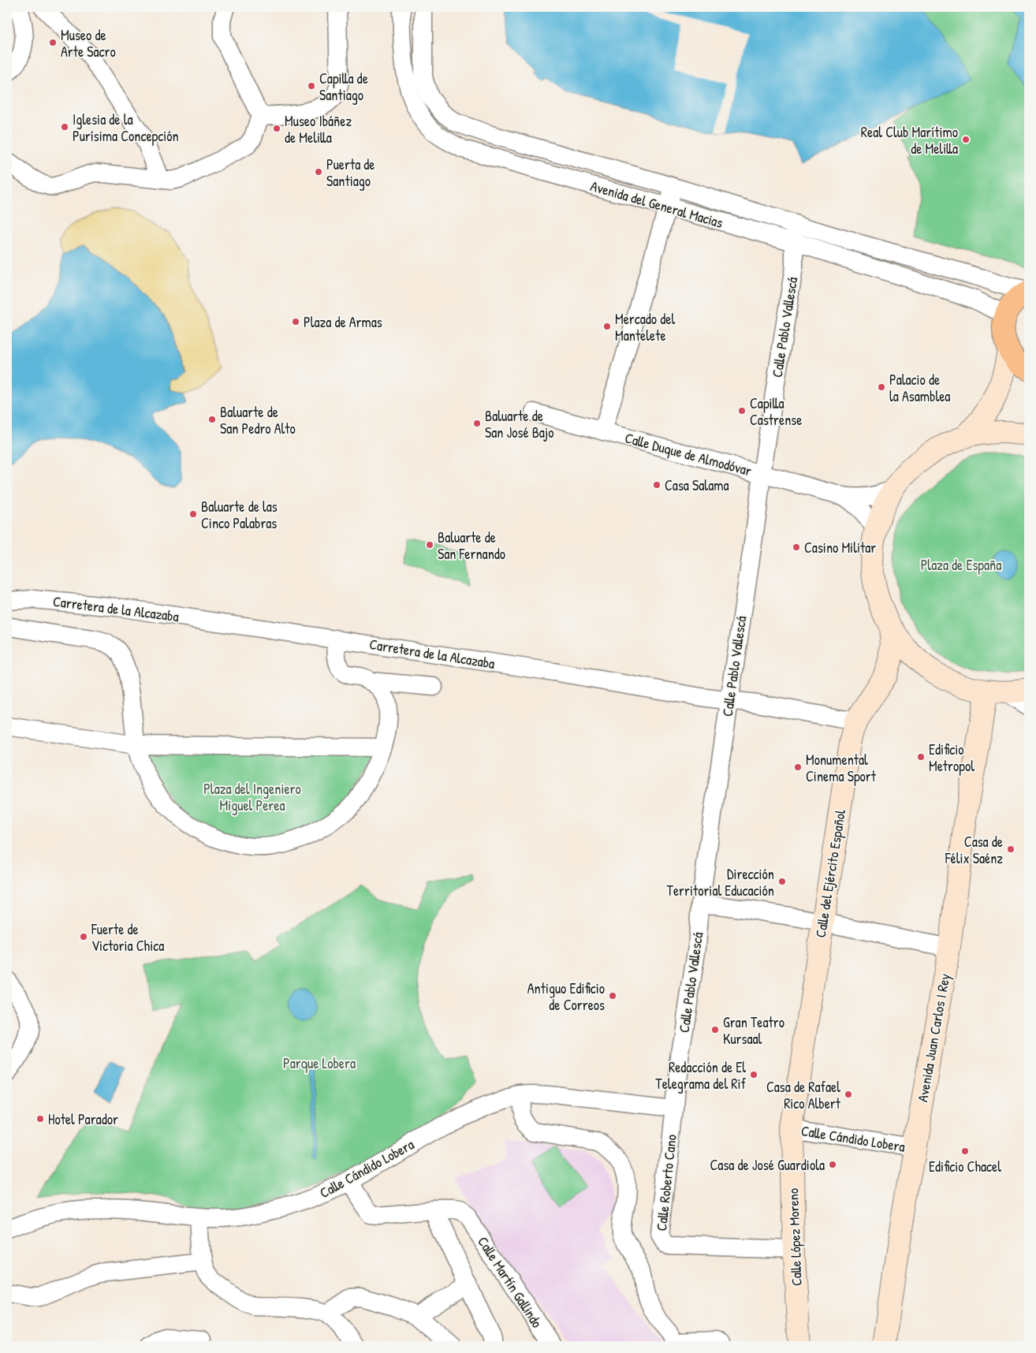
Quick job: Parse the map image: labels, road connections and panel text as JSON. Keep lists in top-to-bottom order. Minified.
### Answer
{"streets":{"main road":["Calle del Ejército Español","Avenida Juan Carlos I Rey","Calle López Moreno"],"street":["Avenida del General Macias","Calle Pablo Vallescá","Calle Duque de Almodóvar","Carretera de la Alcazaba","Calle Cándido Lobera","Calle Roberto Cano","Calle Martín Gallindo"]},"crossings":[["Avenida del General Macias","Calle Pablo Vallescá"],["Calle Pablo Vallescá","Calle Duque de Almodóvar"],["Calle Pablo Vallescá","Carretera de la Alcazaba"],["Calle Pablo Vallescá","Calle Cándido Lobera"],["Calle Pablo Vallescá","Calle Roberto Cano"],["Carretera de la Alcazaba","Calle del Ejército Español"],["Calle del Ejército Español","Calle Cándido Lobera"],["Calle del Ejército Español","Calle López Moreno"],["Avenida Juan Carlos I Rey","Calle Cándido Lobera"],["Calle Cándido Lobera","Calle Roberto Cano"],["Calle Cándido Lobera","Calle López Moreno"],["Calle Roberto Cano","Calle López Moreno"]],"parks":["Plaza de España","Plaza del Ingeniero Miguel Perea","Parque Lobera"],"places":["Museo de Arte Sacro","Capilla de Santiago","Iglesia de la Purísima Concepción","Museo Ibáñez de Melilla","Real Club Marítimo de Melilla","Puerta de Santiago","Plaza de Armas","Mercado del Mantelete","Palacio de la Asamblea","Capilla Castrense","Baluarte de San Pedro Alto","Baluarte de San José Bajo","Casa Salama","Baluarte de las Cinco Palabras","Baluarte de San Fernando","Casino Militar","Edificio Metropol","Monumental Cinema Sport","Casa de Félix Saénz","Dirección Territorial Educación","Fuerte de Victoria Chica","Antiguo Edificio de Correos","Gran Teatro Kursaal","Redacción de El Telegrama del Rif","Casa de Rafael Rico Albert","Hotel Parador","Edificio Chacel","Casa de José Guardiola"]}
